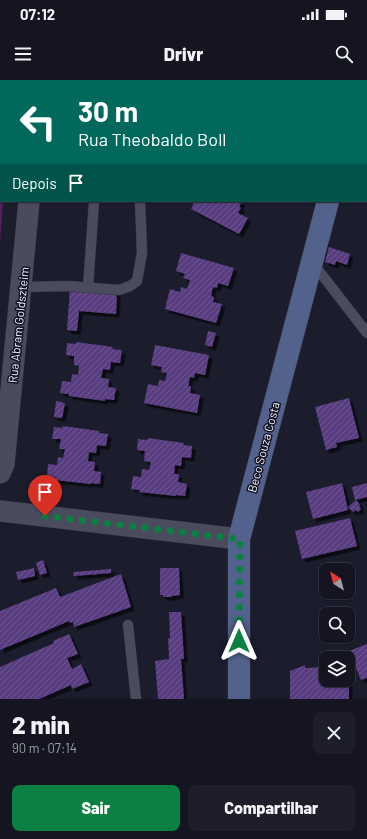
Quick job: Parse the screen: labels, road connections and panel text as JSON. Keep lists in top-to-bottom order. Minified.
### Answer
{"streets":{"street":["Rua Abram Goldszteim","Beco Souza Costa"]},"north":"top left","page":{"status":"07:12","header":"Drivr","turn":["30 m","Rua Theobaldo Boll"],"then":"Depois","heading":["2 min","90 m · 07:14"],"buttons":["Sair","Compartilhar"]}}
